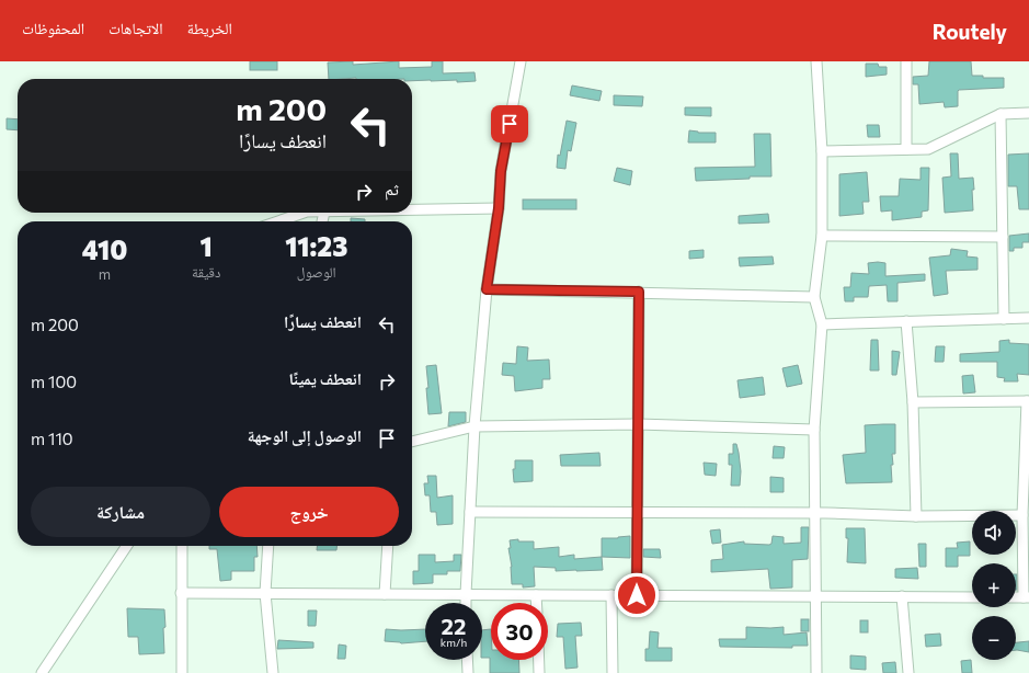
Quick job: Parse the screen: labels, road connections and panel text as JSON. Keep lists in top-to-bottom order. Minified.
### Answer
{"page":{"header":"Routely","nav":["الخريطة","الاتجاهات","المحفوظات"],"turn":["200 m","انعطف يسارًا"],"then":"ثم","eta":["11:23","الوصول","1","دقيقة","410","m"],"list":[{"name":"انعطف يسارًا","value":"200 m"},{"name":"انعطف يمينًا","value":"100 m"},{"name":"الوصول إلى الوجهة","value":"110 m"}],"buttons":["خروج","مشاركة"],"map_buttons":["+","−"],"speed":"22 km/h","limit":"30"}}
